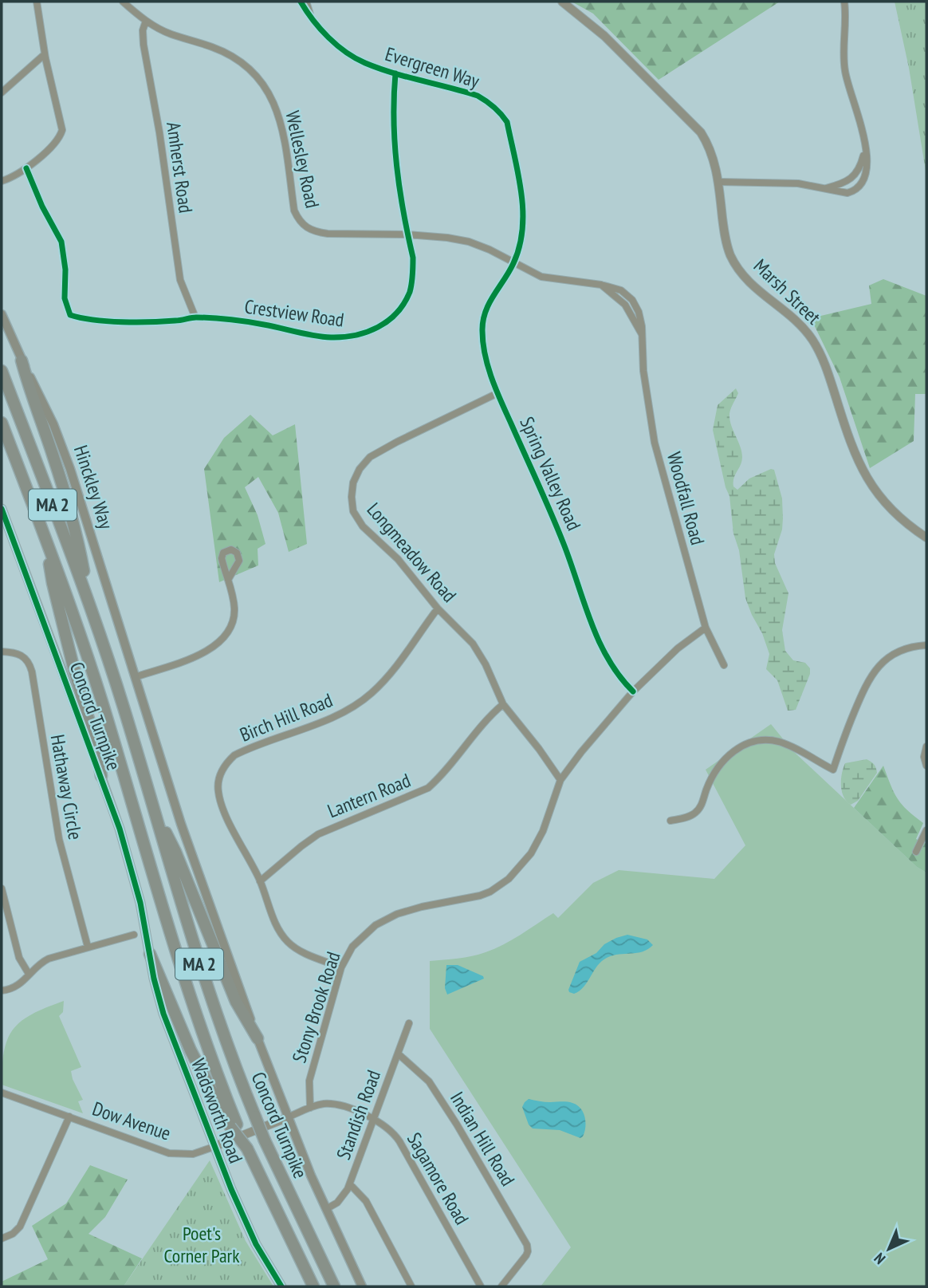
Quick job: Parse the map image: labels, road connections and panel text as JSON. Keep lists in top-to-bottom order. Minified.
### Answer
{"streets":{"highway":["MA 2","Concord Turnpike"],"main road":["Hinckley Way","Wadsworth Road"],"street":["Evergreen Way","Wellesley Road","Amherst Road","Marsh Street","Crestview Road","Spring Valley Road","Woodfall Road","Longmeadow Road","Birch Hill Road","Hathaway Circle","Lantern Road","Stony Brook Road","Standish Road","Dow Avenue","Indian Hill Road","Sagamore Road"]},"crossings":[["Evergreen Way","Wellesley Road"],["Evergreen Way","Crestview Road"],["Evergreen Way","Spring Valley Road"],["Evergreen Way","Woodfall Road"],["Wellesley Road","Amherst Road"],["Wellesley Road","Crestview Road"],["Wellesley Road","Spring Valley Road"],["Wellesley Road","Woodfall Road"],["Amherst Road","Crestview Road"],["Spring Valley Road","Woodfall Road"],["Spring Valley Road","Longmeadow Road"],["Spring Valley Road","Stony Brook Road"],["Hinckley Way","Concord Turnpike"],["Woodfall Road","Stony Brook Road"],["Longmeadow Road","Birch Hill Road"],["Longmeadow Road","Lantern Road"],["Longmeadow Road","Stony Brook Road"],["Concord Turnpike","Wadsworth Road"],["Concord Turnpike","Standish Road"],["Concord Turnpike","Dow Avenue"],["Birch Hill Road","Lantern Road"],["Birch Hill Road","Stony Brook Road"],["Stony Brook Road","Dow Avenue"],["Wadsworth Road","Dow Avenue"],["Standish Road","Indian Hill Road"],["Standish Road","Sagamore Road"],["Dow Avenue","Sagamore Road"]],"parks":["Poet's Corner Park"],"north":"bottom left"}
